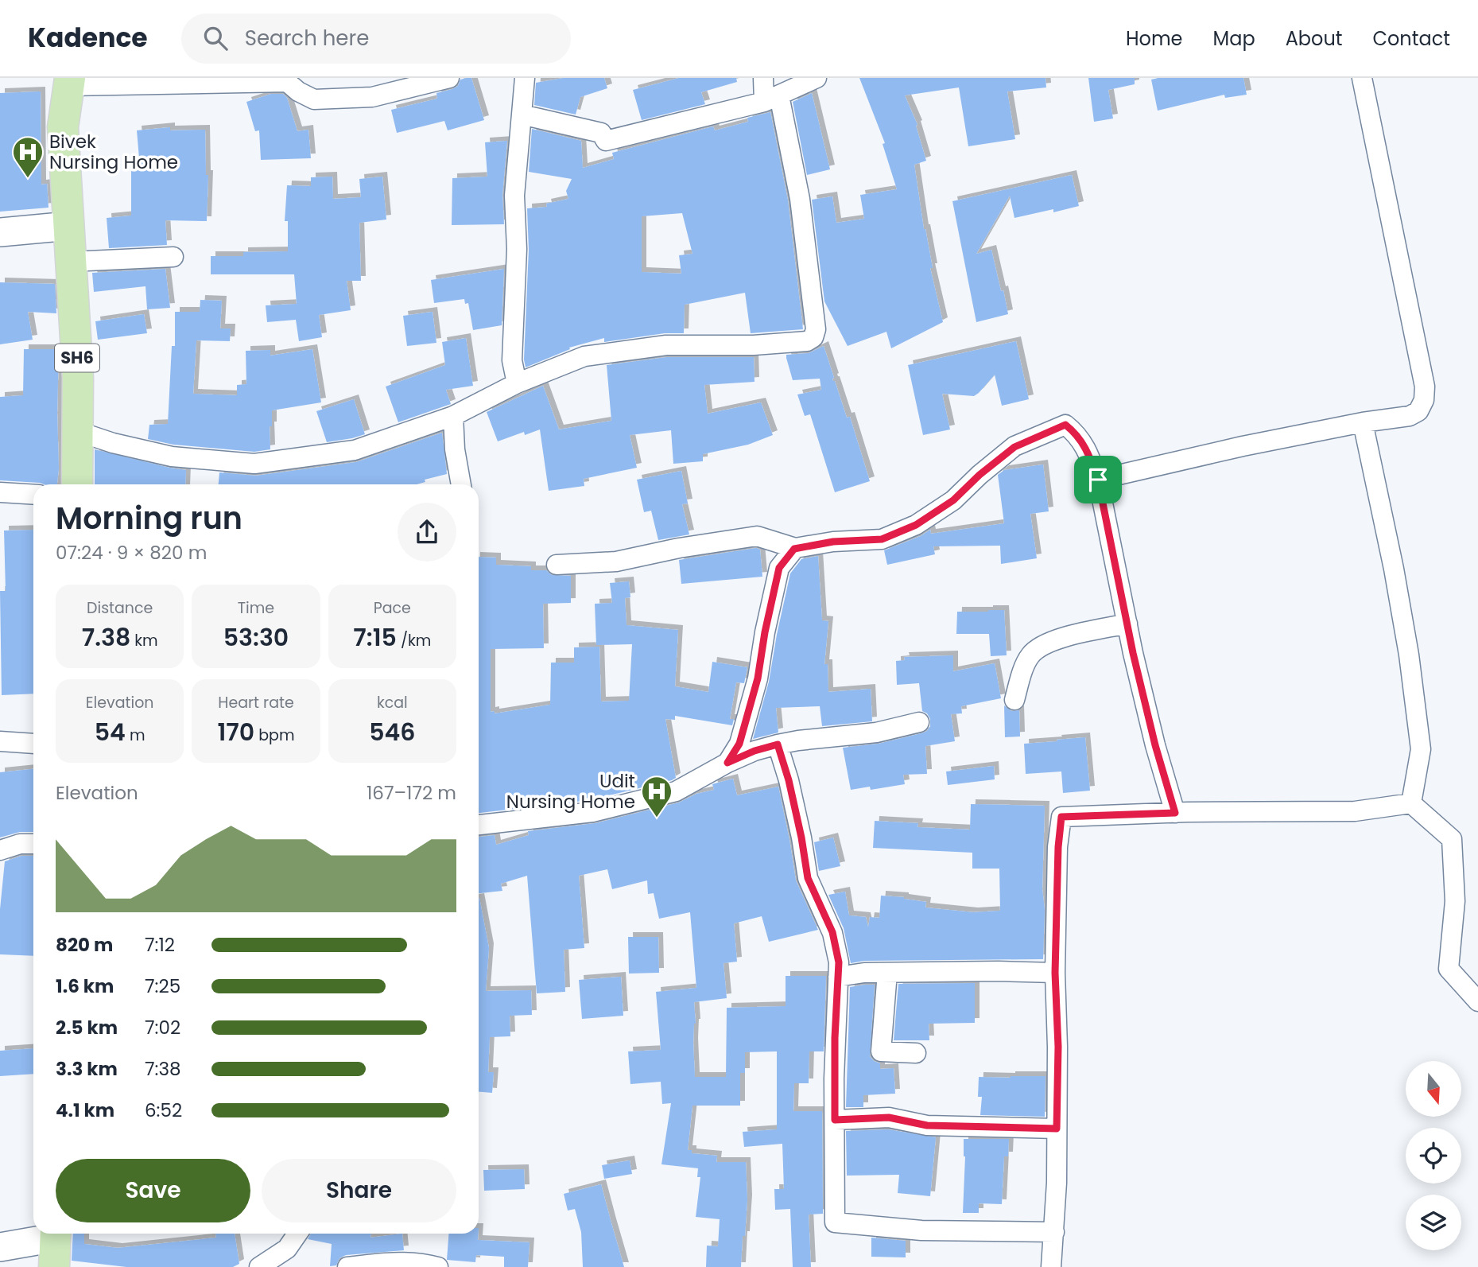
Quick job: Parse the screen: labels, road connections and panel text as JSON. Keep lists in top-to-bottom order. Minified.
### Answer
{"streets":{"main road":["SH6"]},"places":{"hospital":["Bivek Nursing Home","Udit Nursing Home"]},"north":"bottom","page":{"header":"Kadence","search":"Search here","nav":["Home","Map","About","Contact"],"heading":["Morning run","07:24 · 9 × 820 m"],"stats":[["Distance","7.38 km"],["Time","53:30"],["Pace","7:15 /km"],["Elevation","54 m"],["Heart rate","170 bpm"],["kcal","546"]],"chart":["Elevation","167–172 m"],"list":[{"name":"820 m","note":"7:12"},{"name":"1.6 km","note":"7:25"},{"name":"2.5 km","note":"7:02"},{"name":"3.3 km","note":"7:38"},{"name":"4.1 km","note":"6:52"}],"buttons":["Save","Share"]}}
